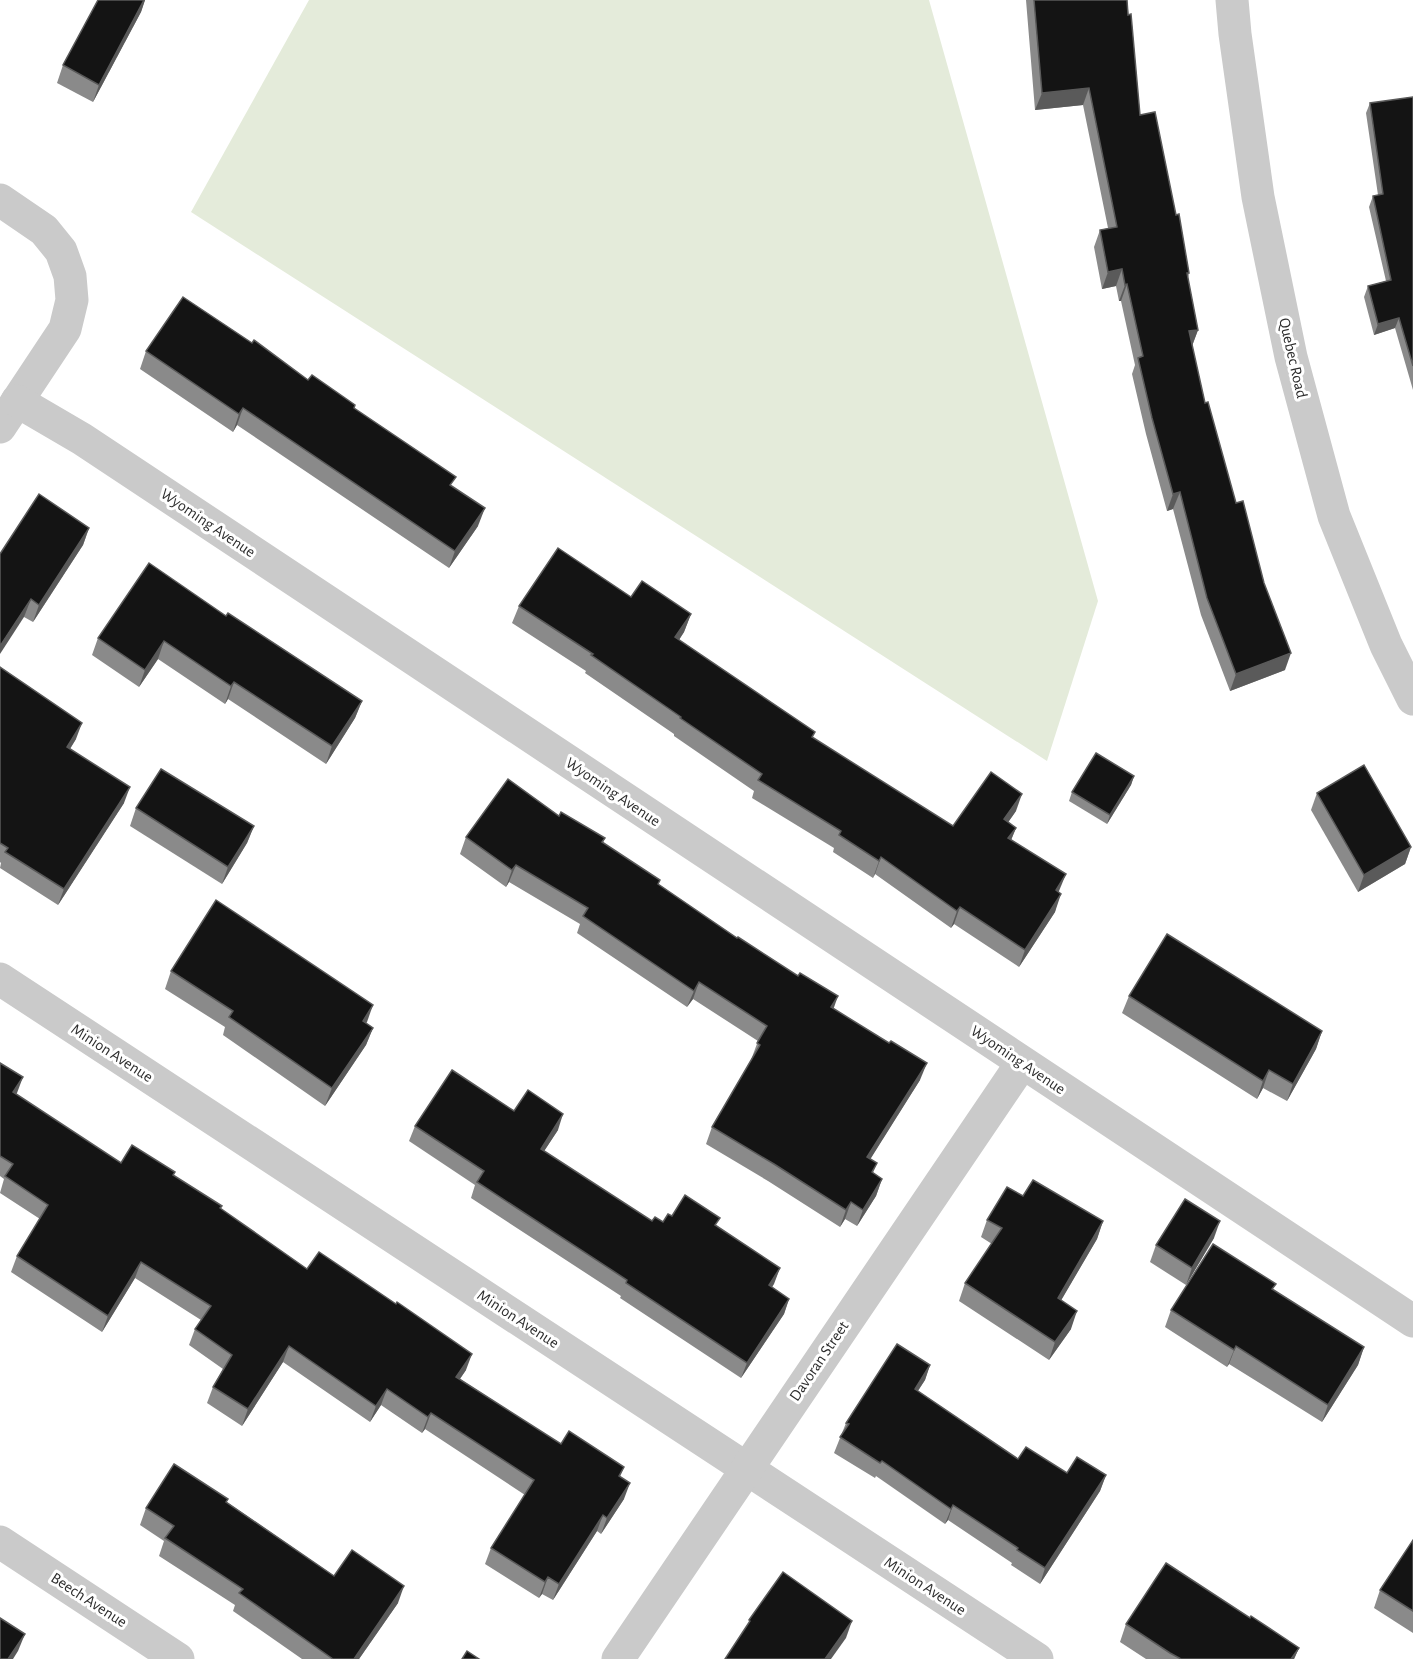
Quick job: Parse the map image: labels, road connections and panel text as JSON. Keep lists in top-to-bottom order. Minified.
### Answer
{"streets":{"street":["Quebec Road","Wyoming Avenue","Minion Avenue","Davoran Street","Beech Avenue"]},"crossings":[["Wyoming Avenue","Davoran Street"],["Minion Avenue","Davoran Street"]]}
